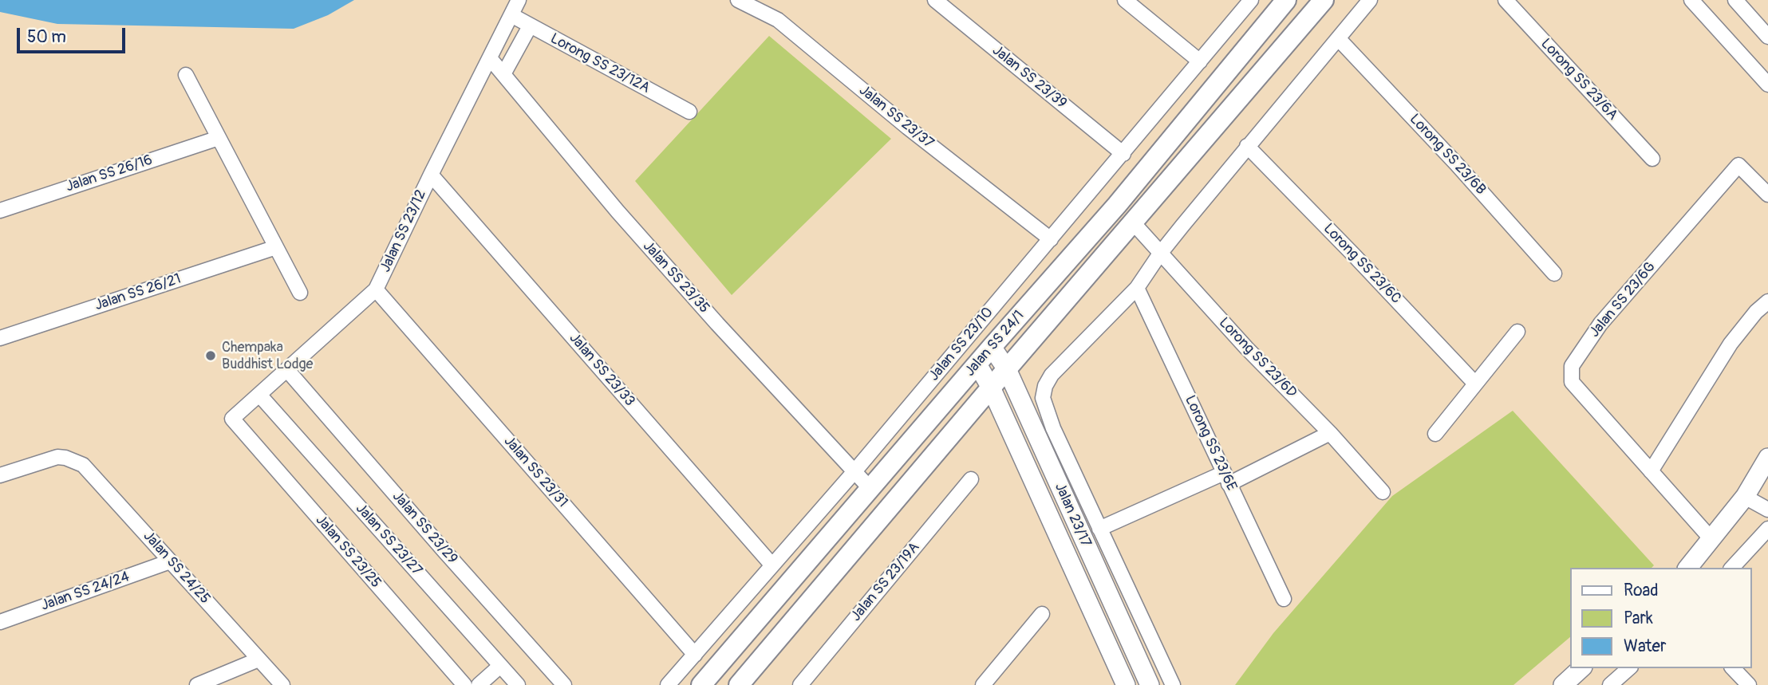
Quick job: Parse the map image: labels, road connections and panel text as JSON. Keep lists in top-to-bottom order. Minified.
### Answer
{"streets":{"main road":["Jalan SS 24/1"],"street":["Lorong SS 23/12A","Jalan SS 23/39","Lorong SS 23/6A","Jalan SS 23/37","Lorong SS 23/6B","Jalan SS 26/16","Jalan SS 23/12","Lorong SS 23/6C","Jalan SS 23/35","Jalan SS 26/21","Jalan SS 23/6G","Jalan SS 23/10","Lorong SS 23/6D","Jalan SS 23/33","Lorong SS 23/6E","Jalan SS 23/31","Jalan 23/17","Jalan SS 23/29","Jalan SS 23/27","Jalan SS 23/25","Jalan SS 24/25","Jalan SS 23/19A","Jalan SS 24/24"]},"crossings":[["Lorong SS 23/12A","Jalan SS 23/12"],["Jalan SS 23/39","Jalan SS 23/10"],["Jalan SS 23/37","Jalan SS 23/10"],["Jalan SS 23/12","Jalan SS 23/35"],["Jalan SS 23/12","Jalan SS 23/33"],["Jalan SS 23/12","Jalan SS 23/31"],["Jalan SS 23/12","Jalan SS 23/29"],["Jalan SS 23/12","Jalan SS 23/27"],["Jalan SS 23/12","Jalan SS 23/25"],["Jalan SS 23/35","Jalan SS 24/1"],["Jalan SS 23/35","Jalan SS 23/10"],["Jalan SS 24/1","Lorong SS 23/6D"],["Jalan SS 24/1","Jalan 23/17"],["Jalan SS 23/10","Jalan SS 23/33"],["Jalan SS 23/10","Jalan SS 23/31"],["Jalan SS 24/25","Jalan SS 24/24"]],"places":["Chempaka Buddhist Lodge"],"legend":["Road","Park","Water"],"scale_bar":"50 m"}
